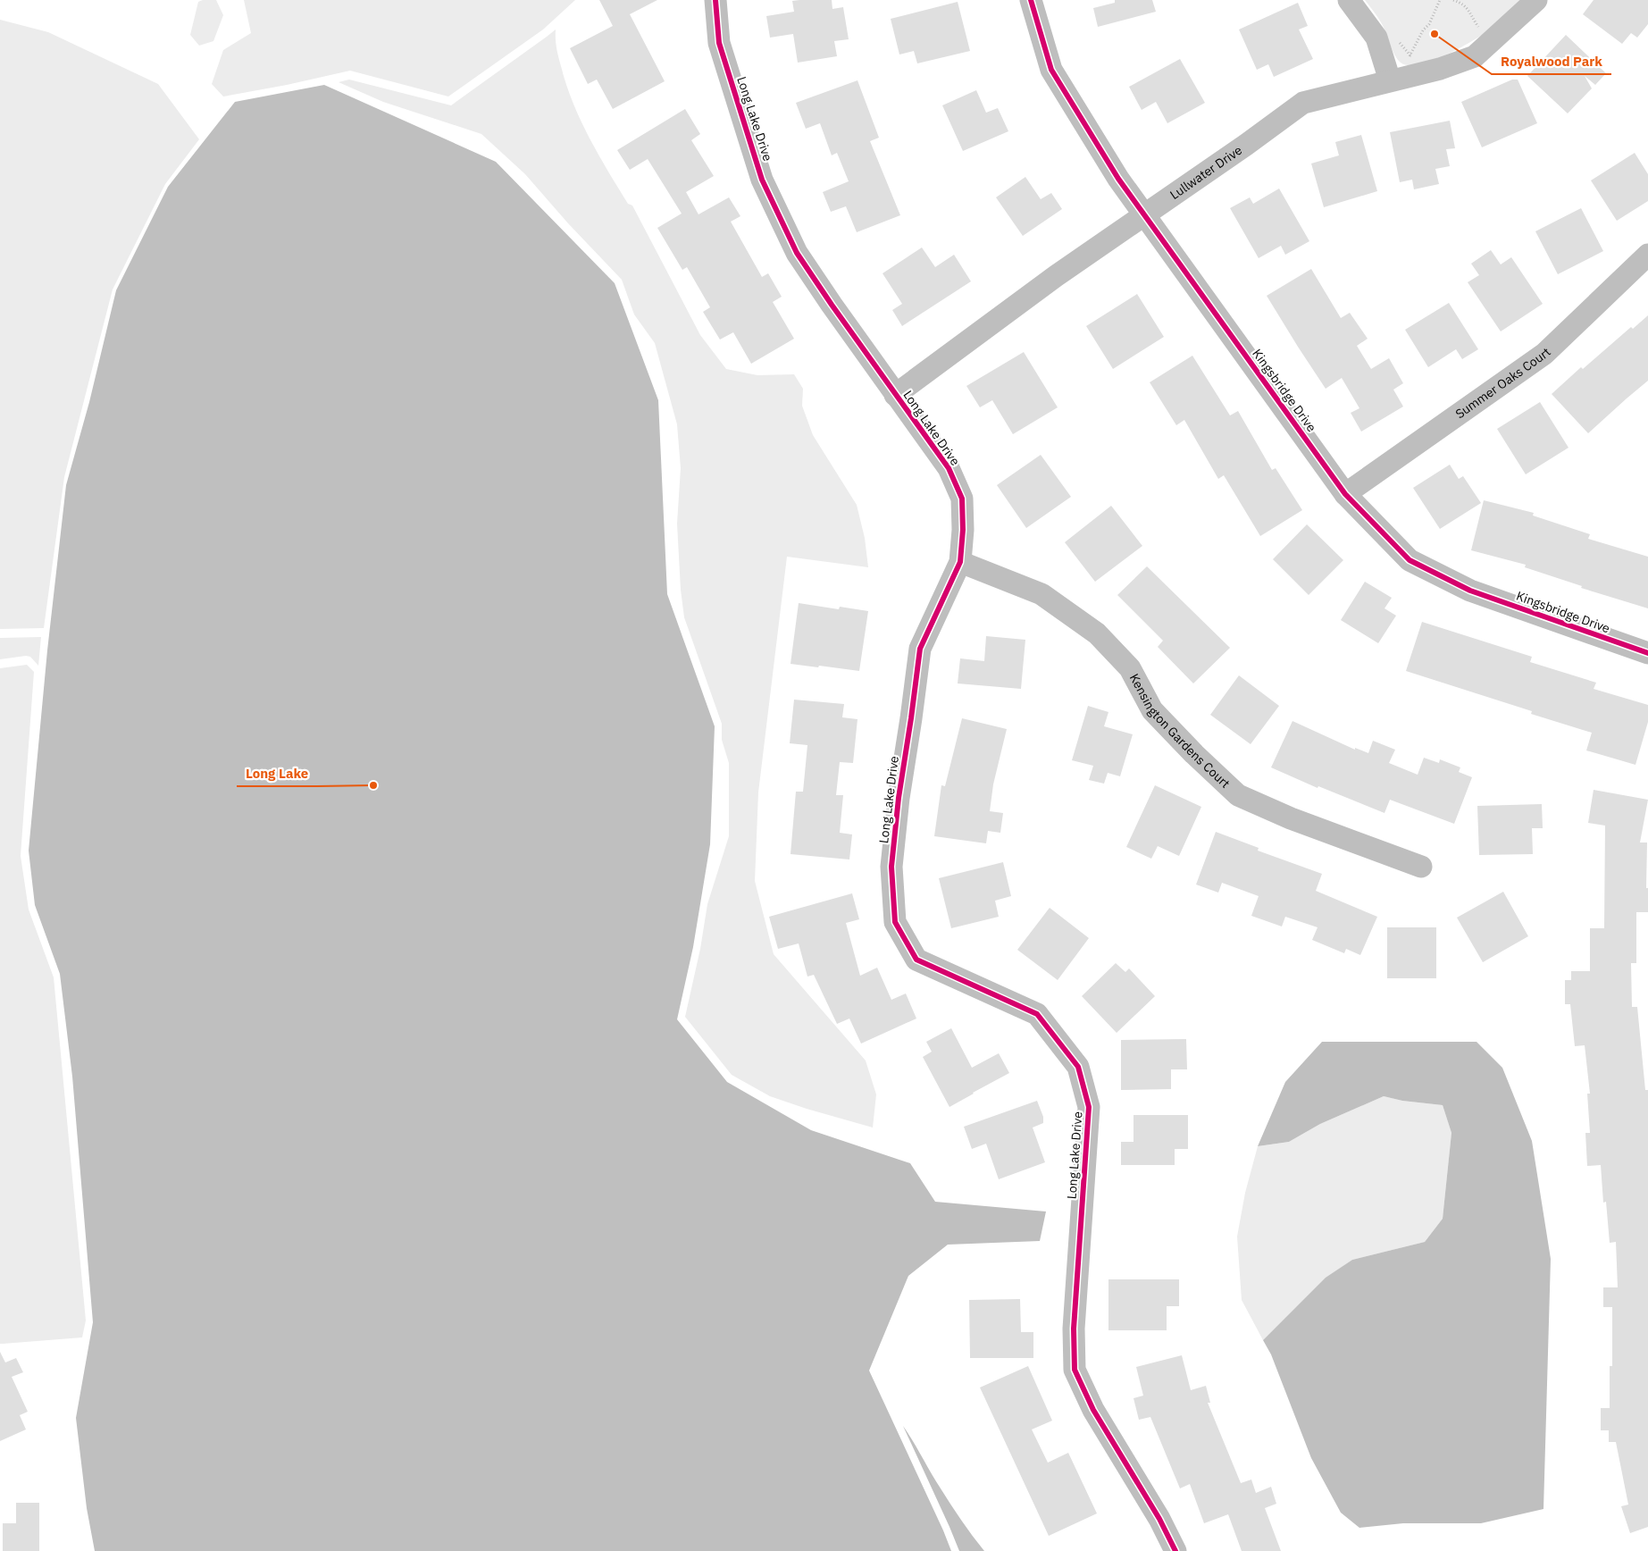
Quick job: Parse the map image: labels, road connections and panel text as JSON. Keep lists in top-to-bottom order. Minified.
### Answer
{"streets":{"street":["Long Lake Drive","Lullwater Drive","Summer Oaks Court","Kingsbridge Drive","Kensington Gardens Court"]},"crossings":[["Long Lake Drive","Lullwater Drive"],["Long Lake Drive","Kensington Gardens Court"],["Lullwater Drive","Kingsbridge Drive"],["Summer Oaks Court","Kingsbridge Drive"]],"places":["Royalwood Park","Long Lake"]}
